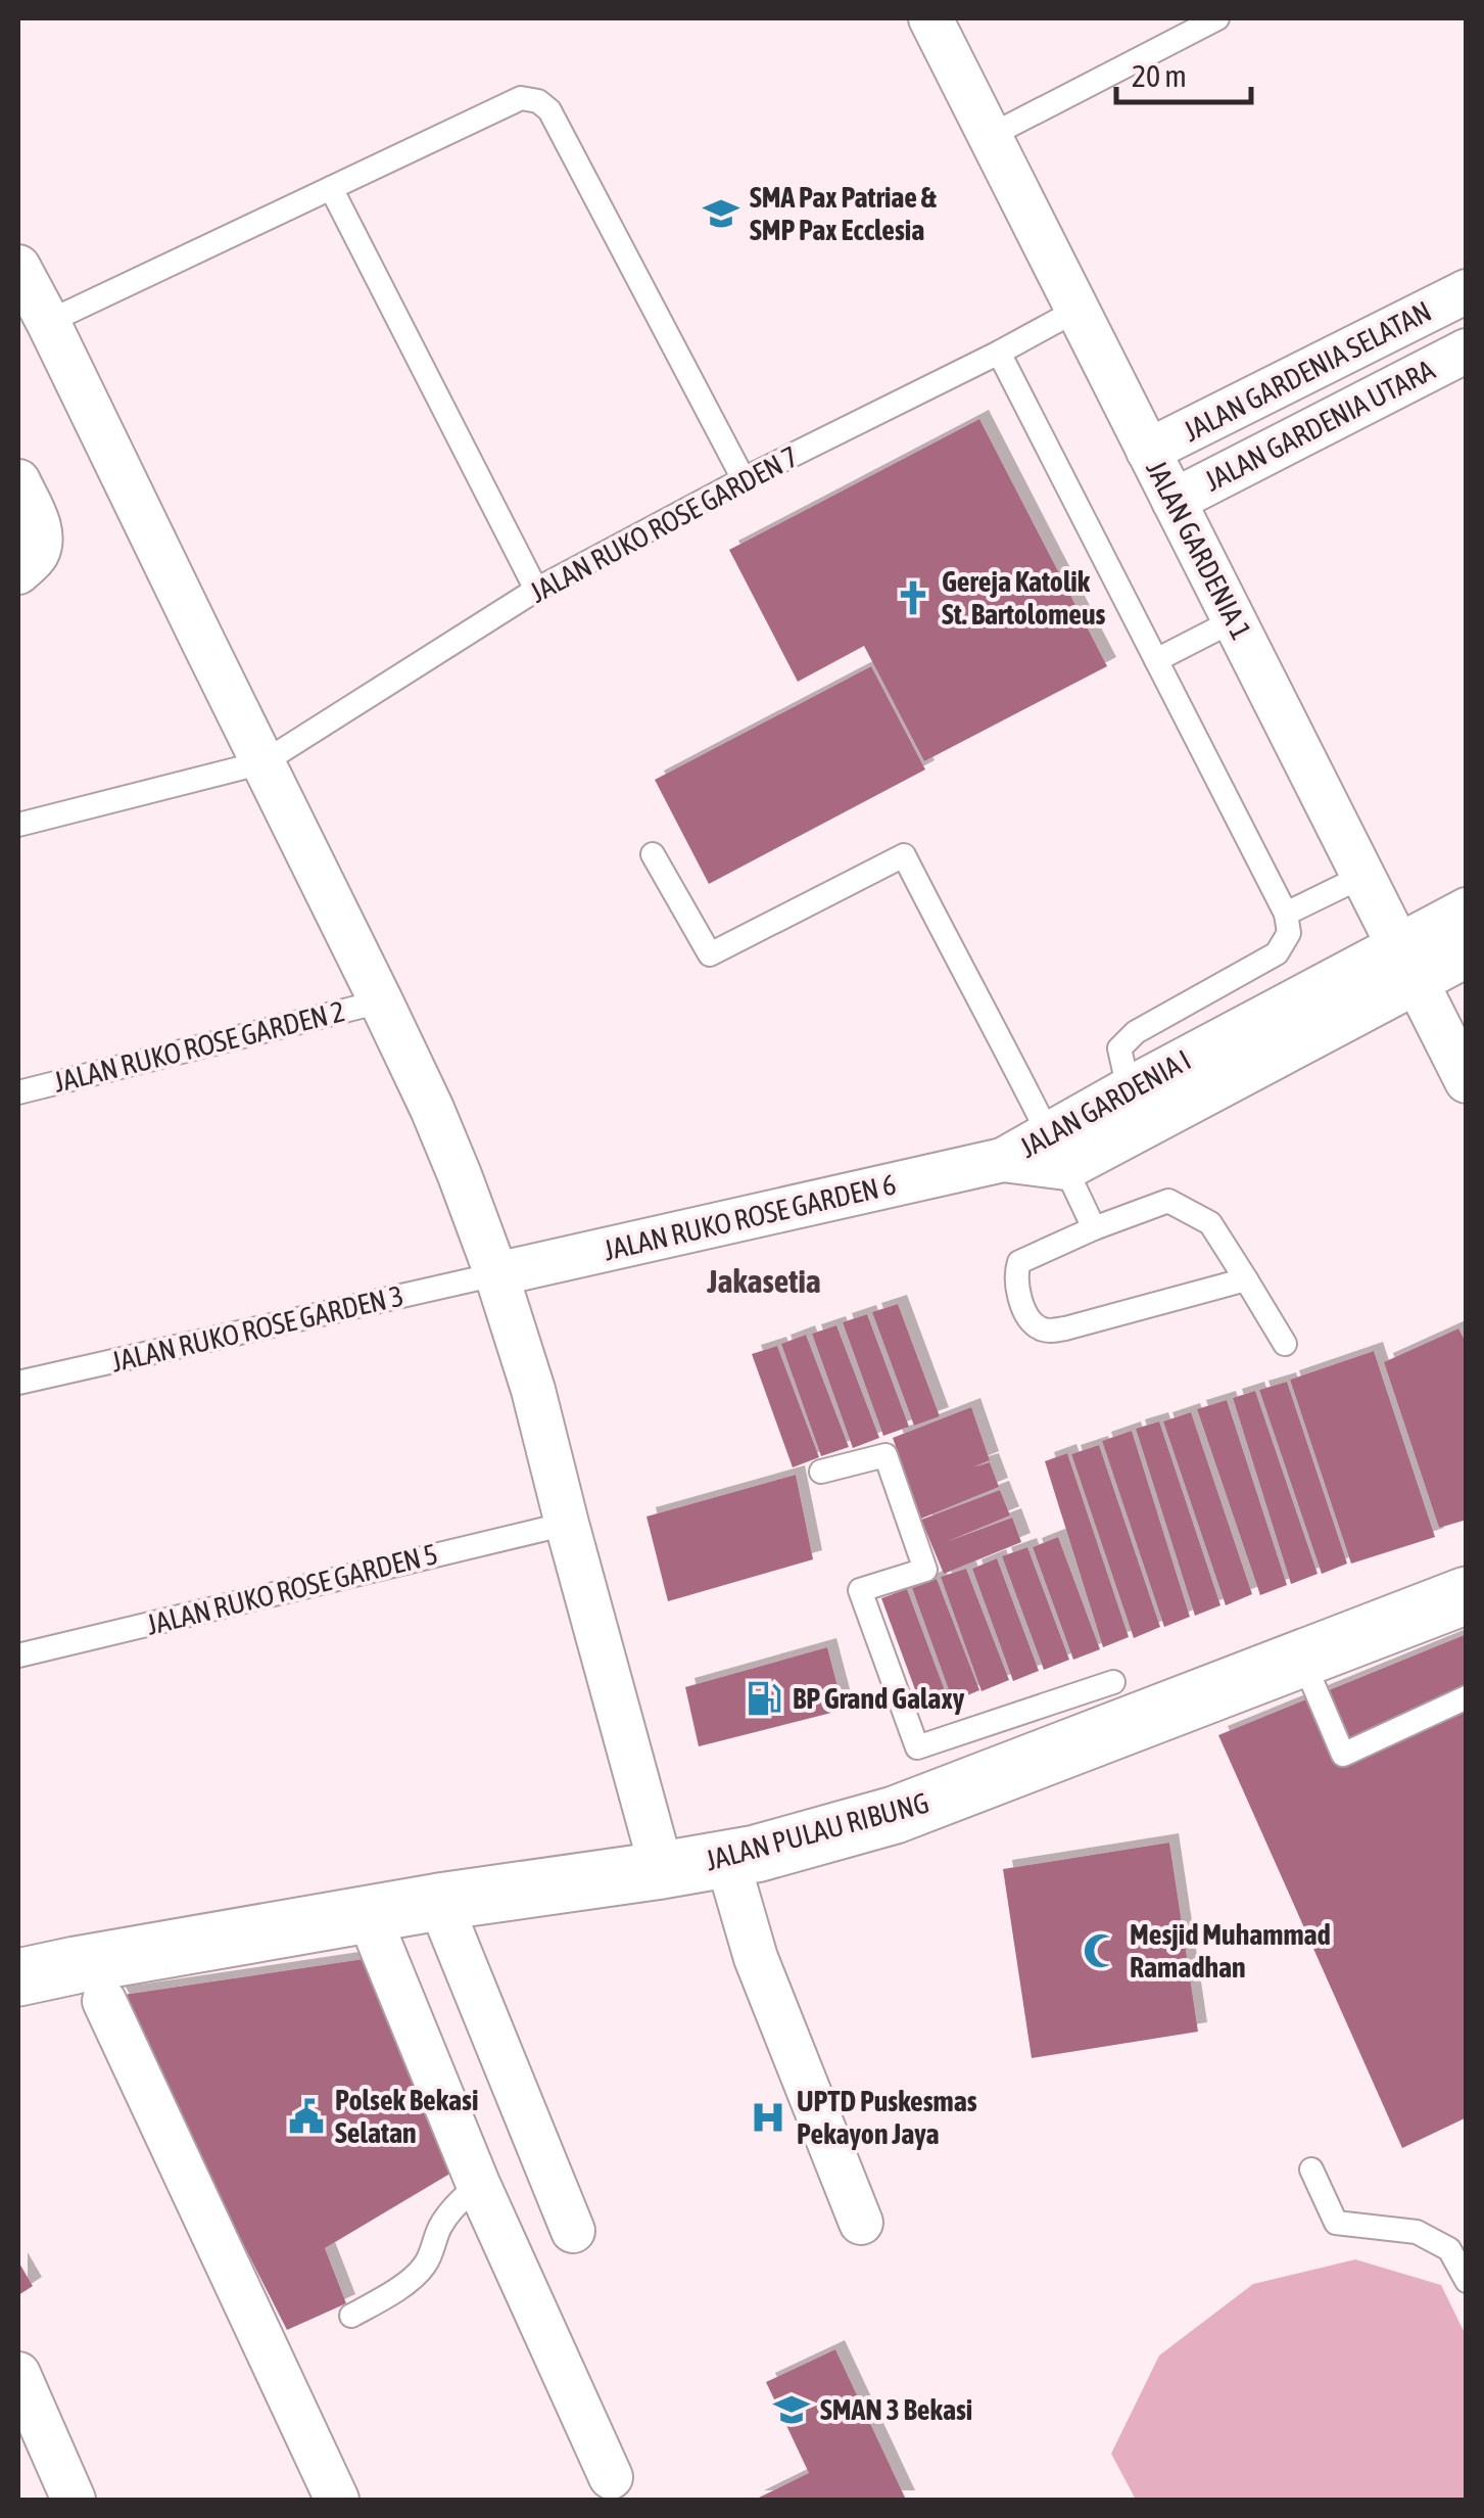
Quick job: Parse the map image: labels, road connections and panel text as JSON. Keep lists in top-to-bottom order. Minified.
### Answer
{"streets":{"main road":["JALAN PULAU RIBUNG"],"street":["JALAN GARDENIA SELATAN","JALAN GARDENIA UTARA","JALAN GARDENIA 1","JALAN GARDENIA I","JALAN RUKO ROSE GARDEN 6"],"lane":["JALAN RUKO ROSE GARDEN 7","JALAN RUKO ROSE GARDEN 2","JALAN RUKO ROSE GARDEN 3","JALAN RUKO ROSE GARDEN 5"]},"crossings":[["JALAN GARDENIA SELATAN","JALAN GARDENIA 1"],["JALAN GARDENIA UTARA","JALAN GARDENIA 1"],["JALAN RUKO ROSE GARDEN 7","JALAN GARDENIA 1"],["JALAN GARDENIA 1","JALAN GARDENIA I"],["JALAN GARDENIA I","JALAN RUKO ROSE GARDEN 6"],["JALAN RUKO ROSE GARDEN 6","JALAN RUKO ROSE GARDEN 3"]],"districts":["Jakasetia"],"places":{"school or university":["SMA Pax Patriae & SMP Pax Ecclesia","SMAN 3 Bekasi"],"church":["Gereja Katolik St. Bartolomeus"],"fuel station":["BP Grand Galaxy"],"mosque":["Mesjid Muhammad Ramadhan"],"public building":["Polsek Bekasi Selatan"],"hospital":["UPTD Puskesmas Pekayon Jaya"]},"scale_bar":"20 m"}
